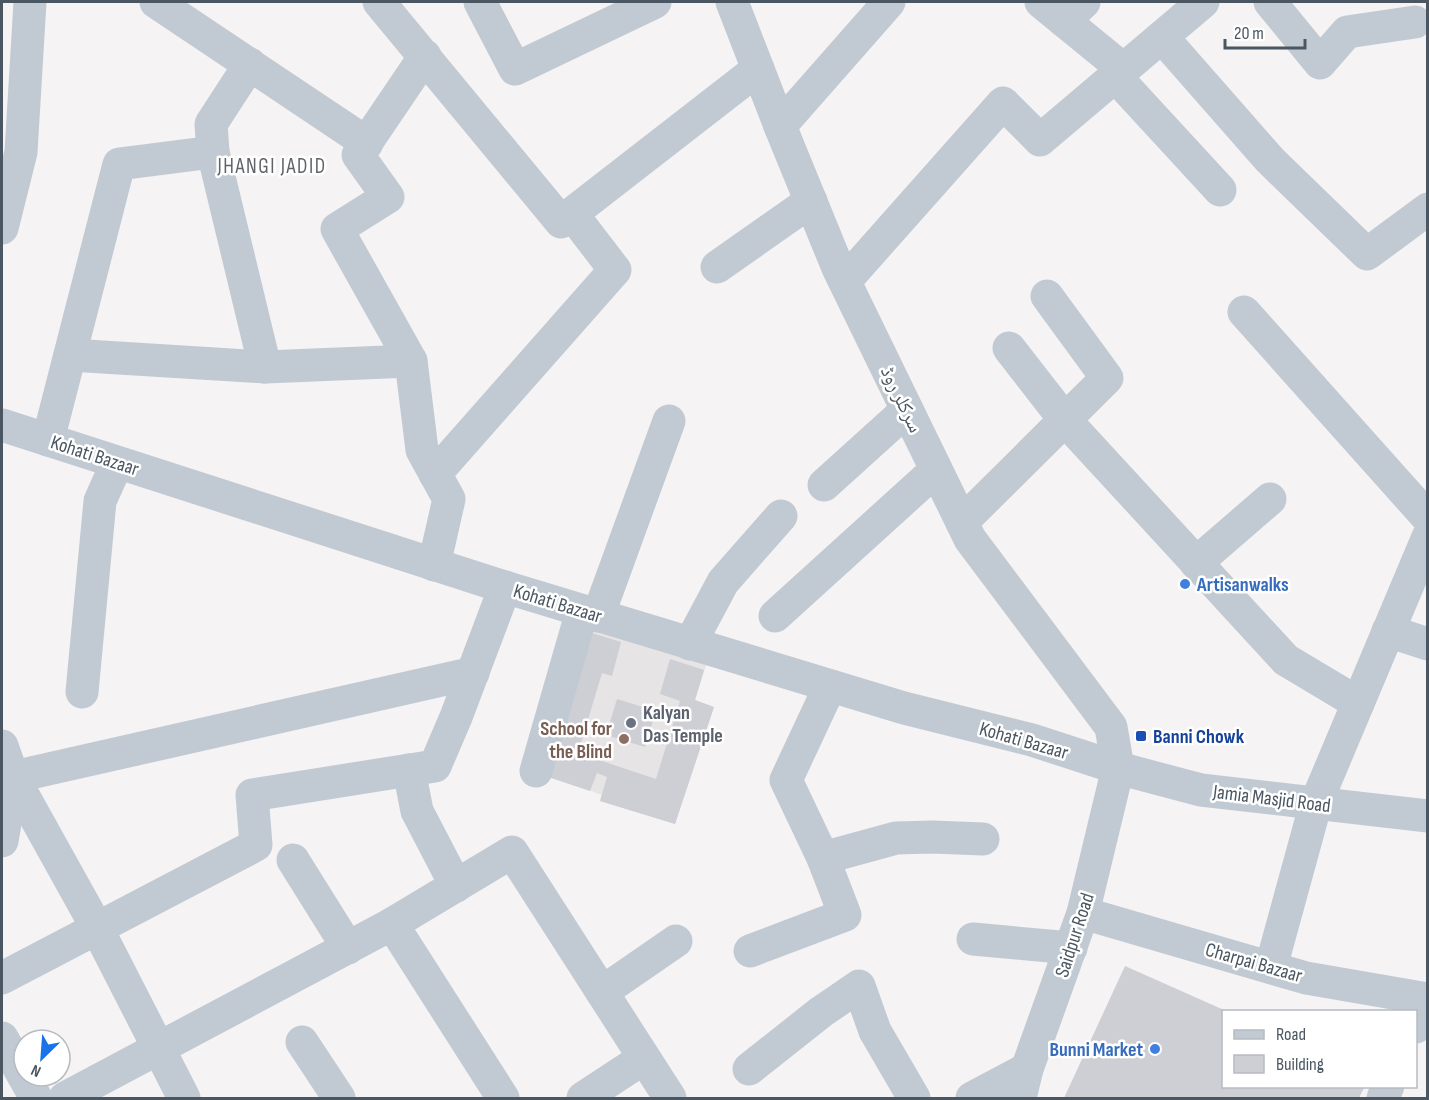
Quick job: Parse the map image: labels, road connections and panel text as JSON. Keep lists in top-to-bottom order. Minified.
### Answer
{"streets":{"street":["سرکلر روڈ","Kohati Bazaar","Jamia Masjid Road","Saidpur Road","Charpai Bazaar"]},"crossings":[["سرکلر روڈ","Kohati Bazaar"],["سرکلر روڈ","Jamia Masjid Road"],["سرکلر روڈ","Saidpur Road"],["Kohati Bazaar","Jamia Masjid Road"],["Kohati Bazaar","Saidpur Road"],["Jamia Masjid Road","Saidpur Road"],["Saidpur Road","Charpai Bazaar"]],"districts":["JHANGI JADID"],"places":{"other":["Artisanwalks","Kalyan Das Temple","School for the Blind","Bunni Market"],"transit":["Banni Chowk"]},"legend":["Road","Building"],"scale_bar":"20 m","north":"bottom left"}
